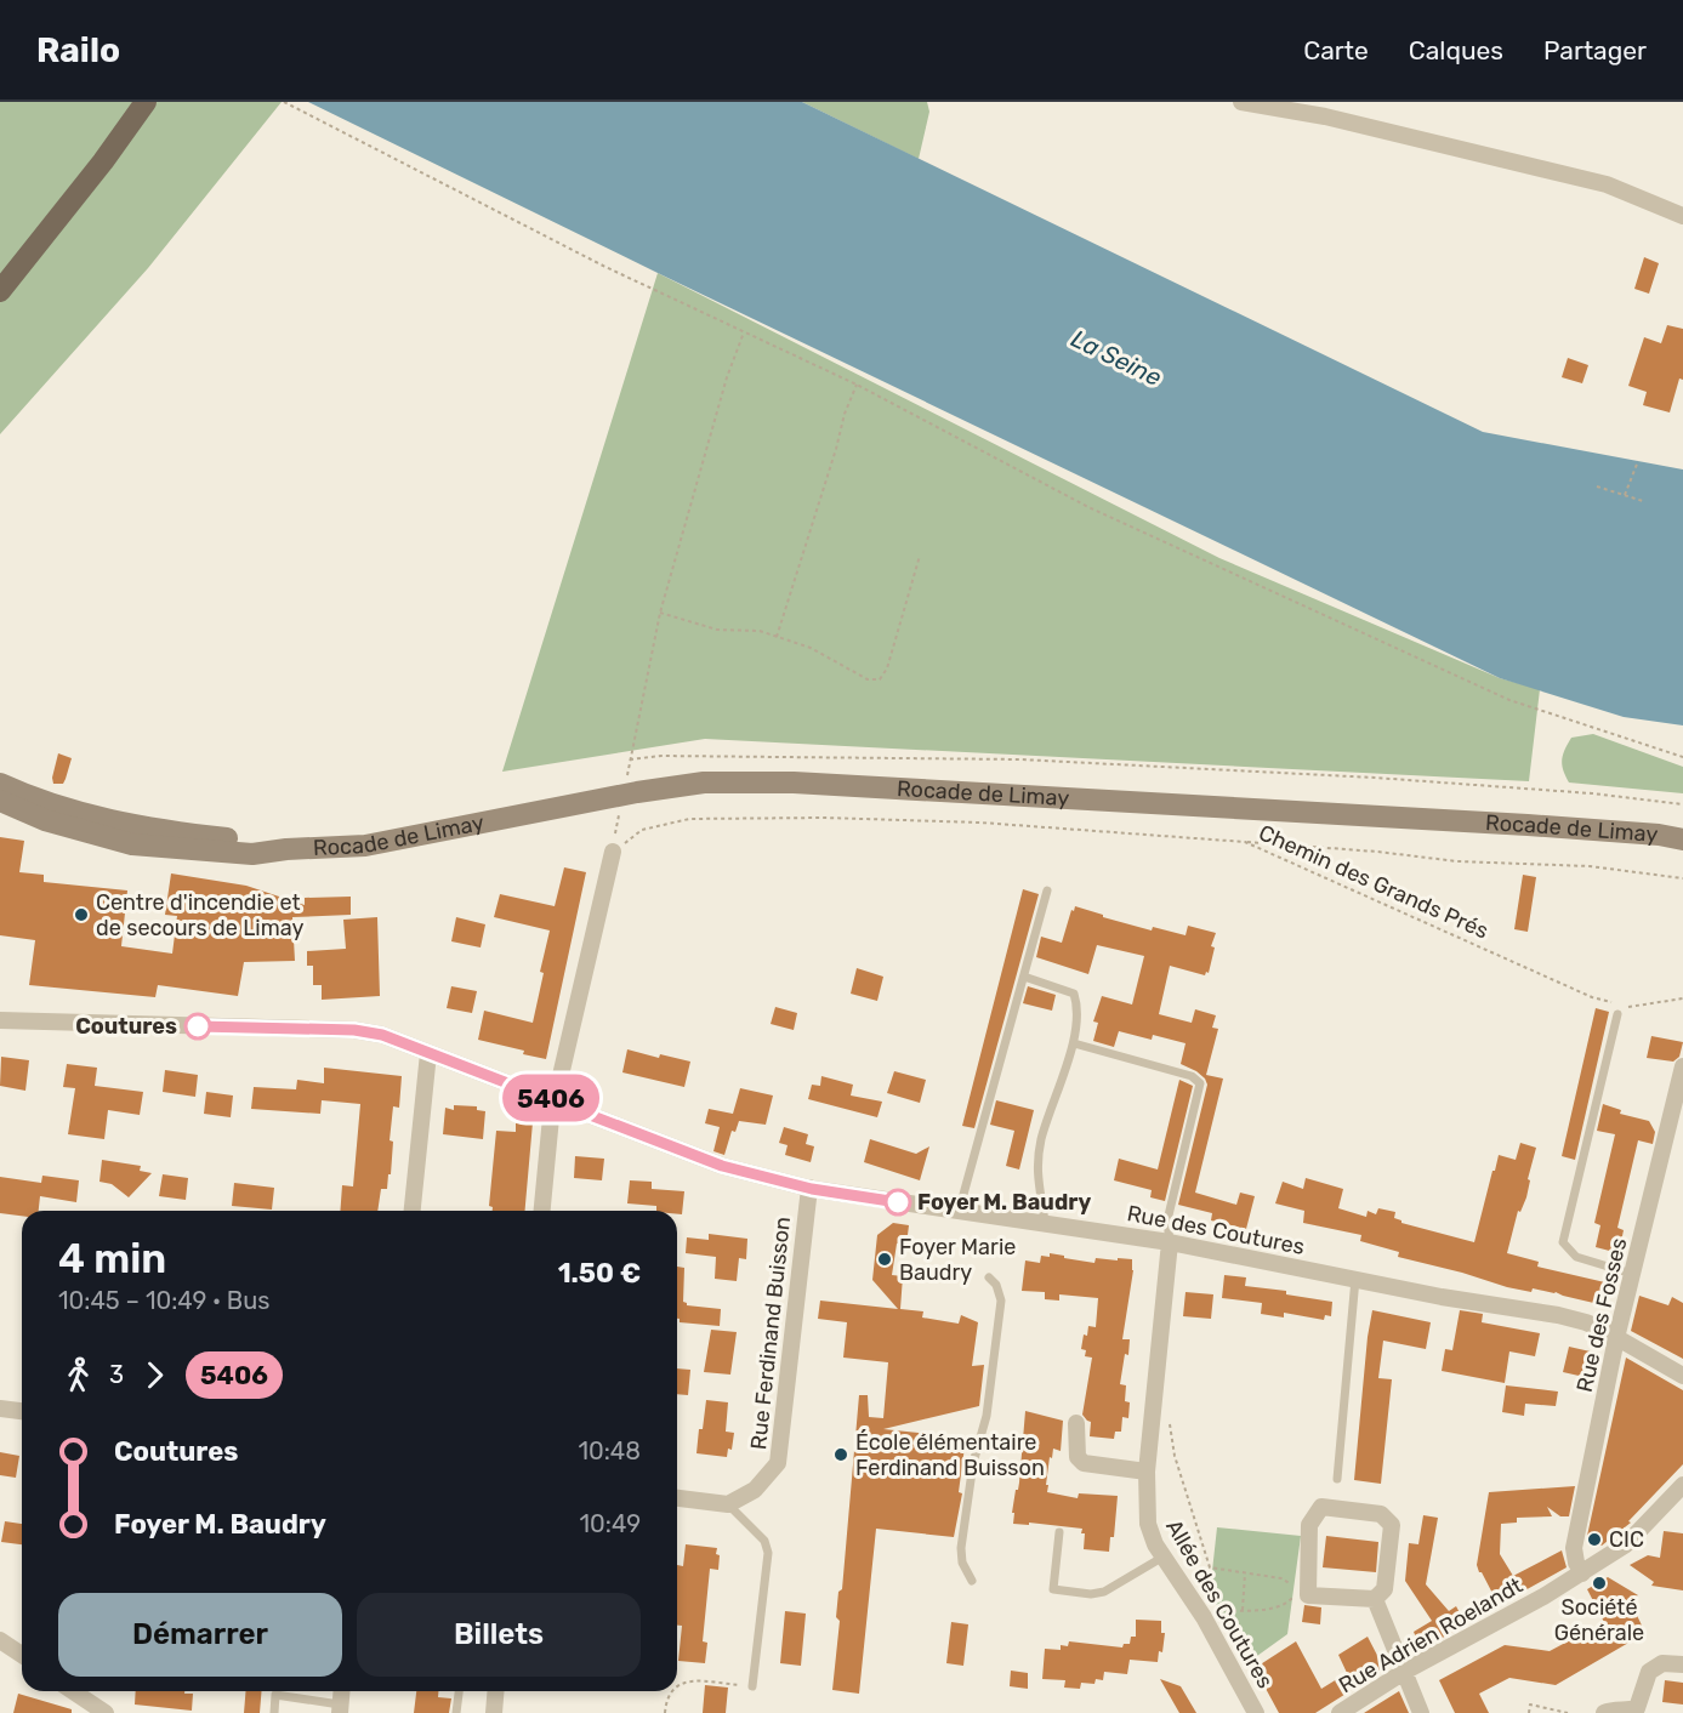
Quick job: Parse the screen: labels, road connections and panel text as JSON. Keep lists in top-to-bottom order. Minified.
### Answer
{"streets":{"main road":["Rocade de Limay"],"street":["Rue des Coutures","Rue des Fosses","Rue Ferdinand Buisson","Allée des Coutures","Rue Adrien Roelandt"],"path":["Chemin des Grands Prés"]},"crossings":[["Rue des Coutures","Rue des Fosses"],["Rue des Coutures","Rue Ferdinand Buisson"],["Rue des Coutures","Allée des Coutures"],["Rue des Fosses","Rue Adrien Roelandt"]],"water":["La Seine"],"places":["Centre d'incendie et de secours de Limay","Coutures","Foyer M. Baudry","Foyer Marie Baudry","École élémentaire Ferdinand Buisson","CIC","Société Générale"],"lines":["bus line 5406"],"page":{"header":"Railo","nav":["Carte","Calques","Partager"],"on_map":"5406","heading":["4 min","10:45 – 10:49 · Bus","1.50 €"],"legs":["3","5406"],"list":[{"name":"Coutures","value":"10:48"},{"name":"Foyer M. Baudry","value":"10:49"}],"buttons":["Démarrer","Billets"]}}
